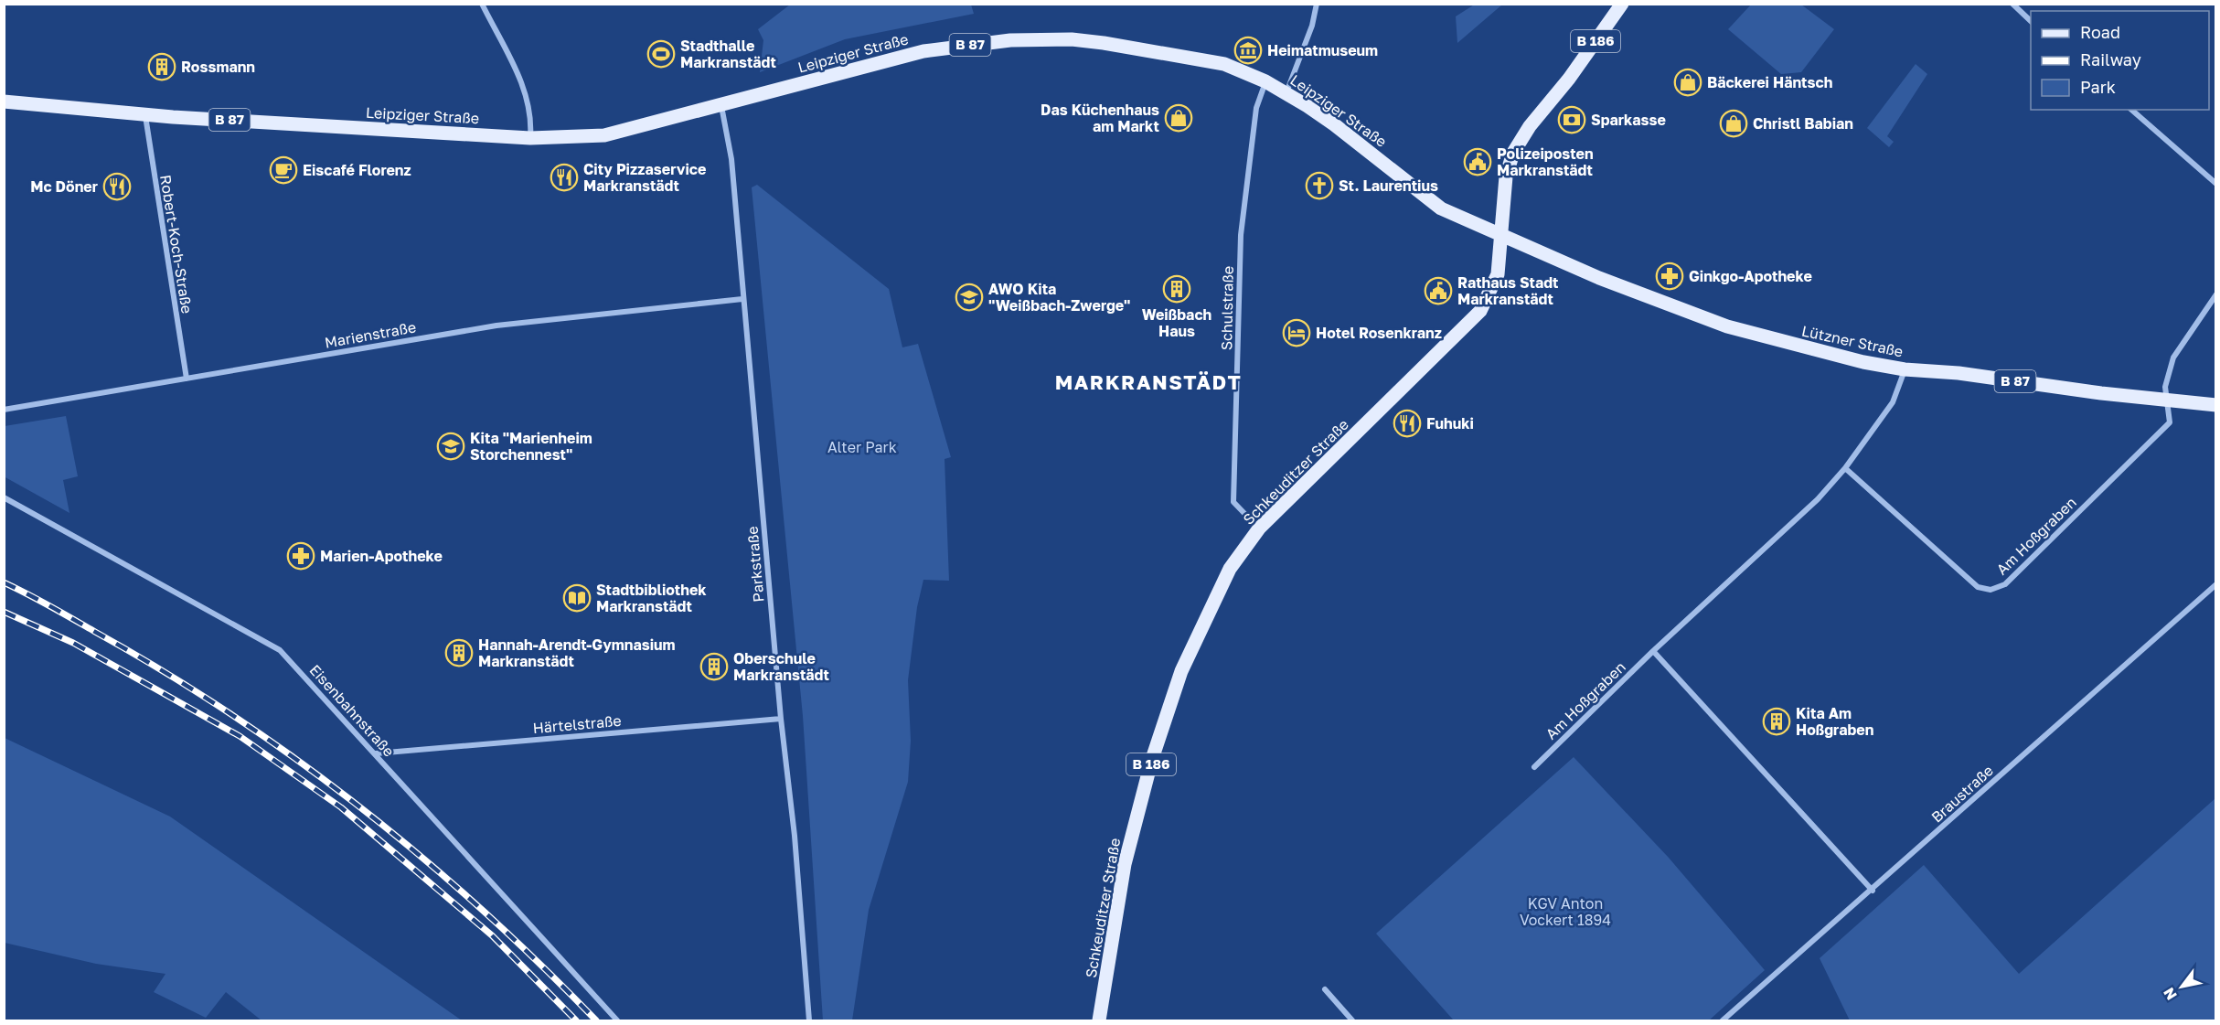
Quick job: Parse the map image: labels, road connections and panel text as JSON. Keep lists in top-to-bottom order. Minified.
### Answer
{"streets":{"main road":["B 186","B 87","Leipziger Straße","Lützner Straße","Schkeuditzer Straße"],"street":["Robert-Koch-Straße","Schulstraße","Marienstraße","Am Hoßgraben","Parkstraße","Eisenbahnstraße","Härtelstraße","Braustraße"]},"crossings":[["B 186","Leipziger Straße"],["B 186","Lützner Straße"],["B 186","Schkeuditzer Straße"],["Leipziger Straße","Robert-Koch-Straße"],["Leipziger Straße","Schulstraße"],["Leipziger Straße","Lützner Straße"],["Leipziger Straße","Schkeuditzer Straße"],["Leipziger Straße","Parkstraße"],["Robert-Koch-Straße","Marienstraße"],["Schulstraße","Schkeuditzer Straße"],["Marienstraße","Parkstraße"],["Lützner Straße","Schkeuditzer Straße"],["Lützner Straße","Am Hoßgraben"],["Parkstraße","Härtelstraße"],["Eisenbahnstraße","Härtelstraße"]],"districts":["MARKRANSTÄDT"],"parks":["Alter Park","KGV Anton Vockert 1894"],"places":{"museum":["Heimatmuseum"],"sports":["Stadthalle Markranstädt"],"building":["Rossmann","Weißbach Haus","Hannah-Arendt-Gymnasium Markranstädt","Oberschule Markranstädt","Kita Am Hoßgraben"],"shop":["Bäckerei Häntsch","Das Küchenhaus am Markt","Christl Babian"],"bank":["Sparkasse"],"public building":["Polizeiposten Markranstädt","Rathaus Stadt Markranstädt"],"cafe":["Eiscafé Florenz"],"restaurant":["City Pizzaservice Markranstädt","Mc Döner","Fuhuki"],"church":["St. Laurentius"],"pharmacy":["Ginkgo-Apotheke","Marien-Apotheke"],"school or university":["AWO Kita \"Weißbach-Zwerge\"","Kita \"Marienheim Storchennest\""],"hotel":["Hotel Rosenkranz"],"library":["Stadtbibliothek Markranstädt"]},"legend":["Road","Railway","Park"],"north":"bottom left"}
